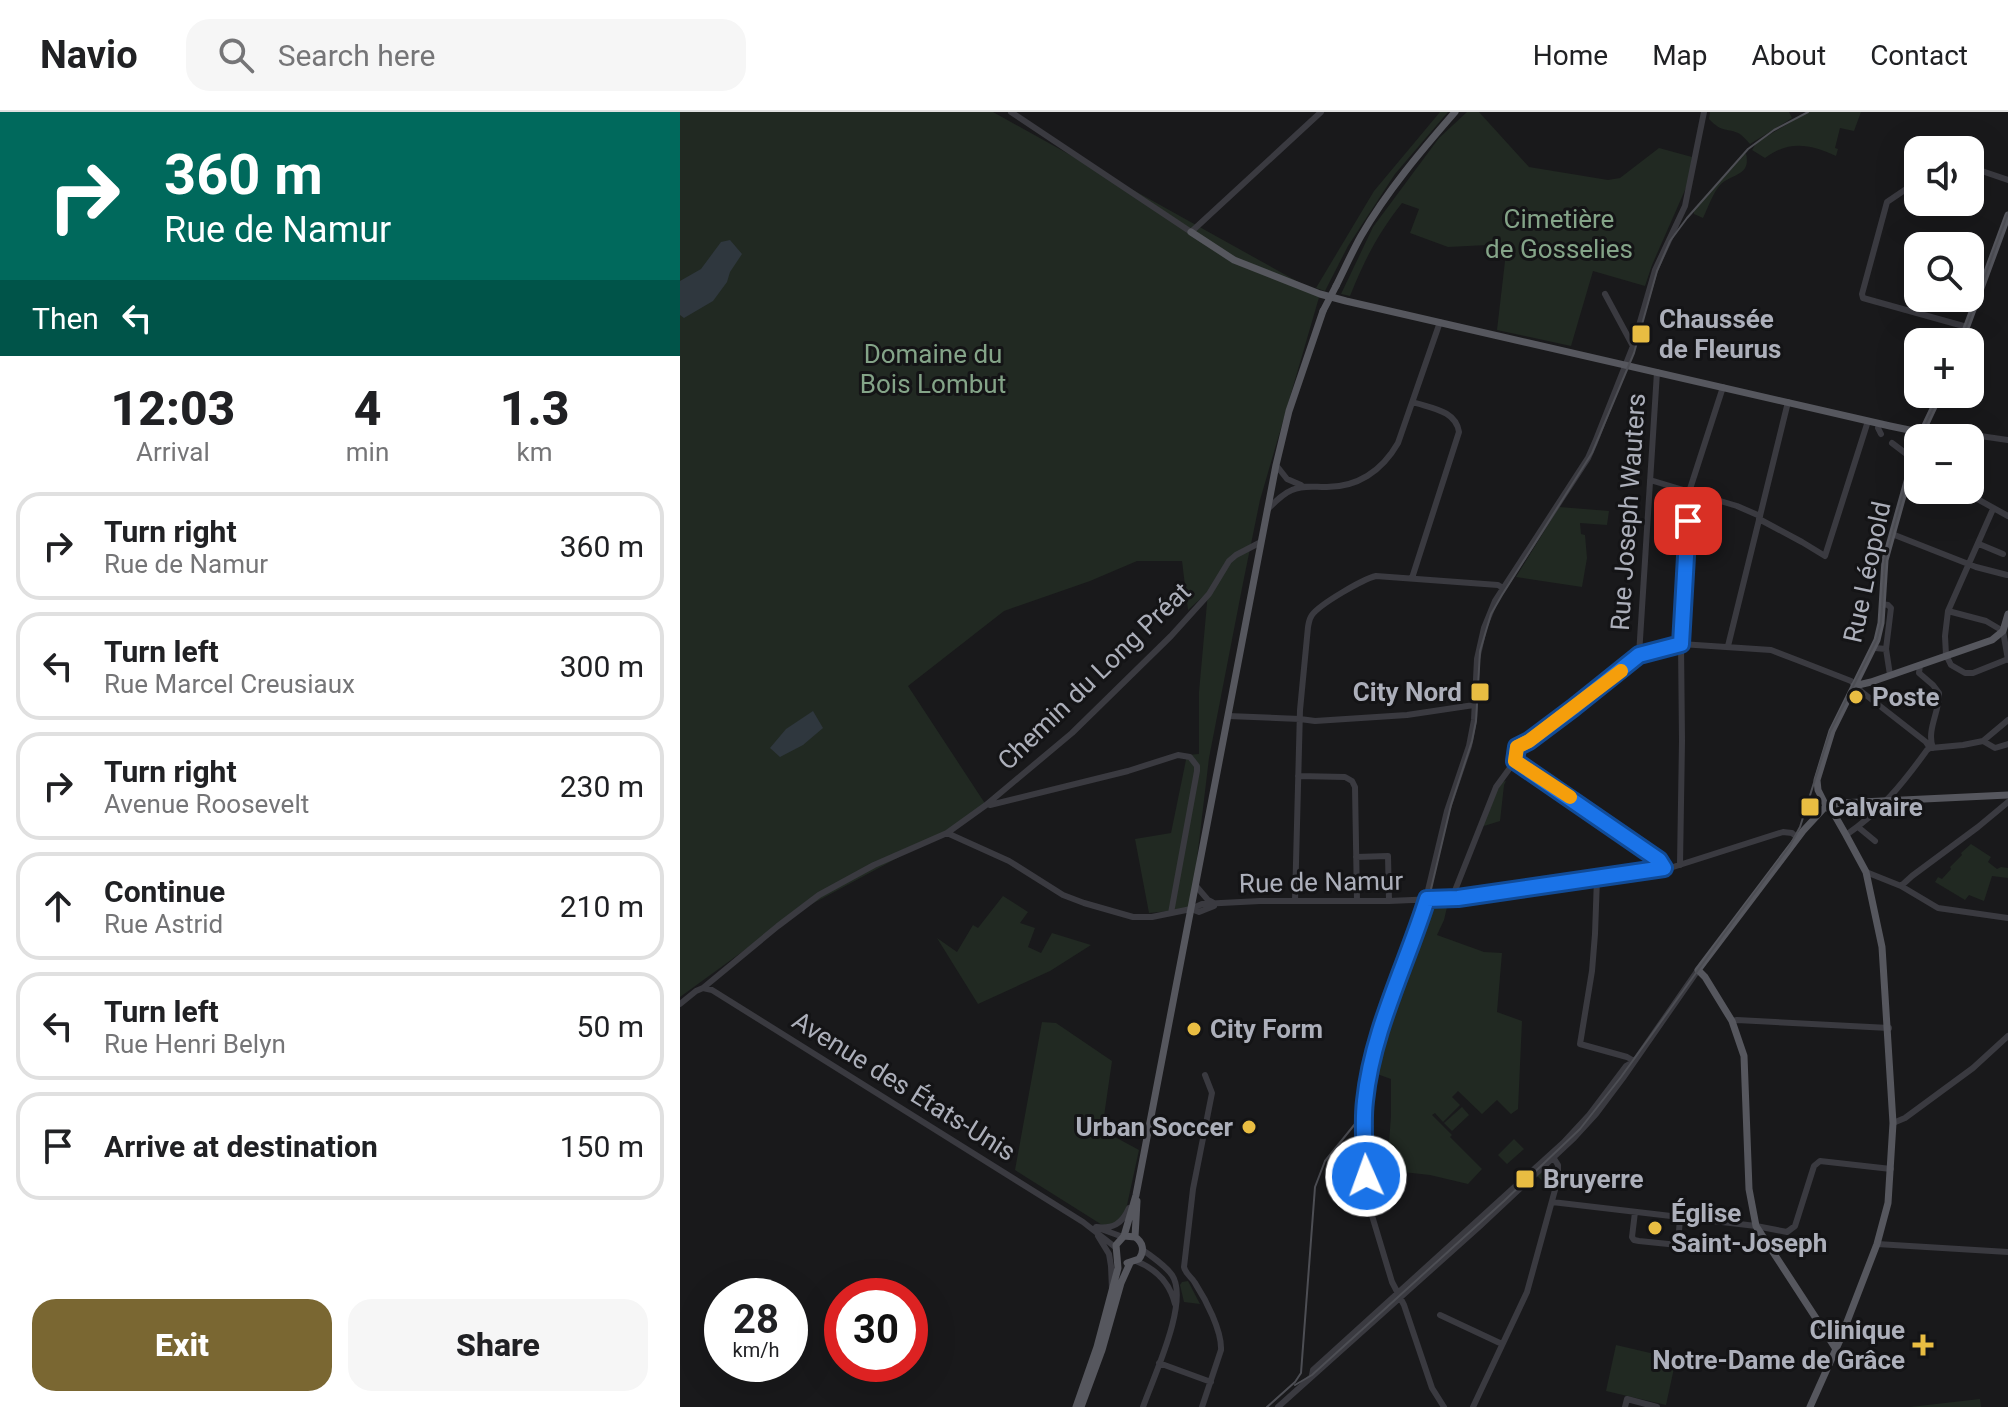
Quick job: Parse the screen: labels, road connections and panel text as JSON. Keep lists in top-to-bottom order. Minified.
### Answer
{"streets":{"main road":["Rue Léopold"],"street":["Rue Joseph Wauters","Chemin du Long Préat","Rue de Namur","Avenue des États-Unis"]},"crossings":[["Chemin du Long Préat","Avenue des États-Unis"]],"parks":["Cimetière de Gosselies","Domaine du Bois Lombut"],"places":{"transit":["Chaussée de Fleurus","City Nord","Calvaire","Bruyerre"],"other":["Poste","City Form","Urban Soccer","Église Saint-Joseph"],"health":["Clinique Notre-Dame de Grâce"]},"page":{"header":"Navio","search":"Search here","nav":["Home","Map","About","Contact"],"turn":["360 m","Rue de Namur"],"map_buttons":["+","−"],"then":"Then","eta":["12:03","Arrival","4","min","1.3","km"],"list":[{"name":"Turn right","note":"Rue de Namur","value":"360 m"},{"name":"Turn left","note":"Rue Marcel Creusiaux","value":"300 m"},{"name":"Turn right","note":"Avenue Roosevelt","value":"230 m"},{"name":"Continue","note":"Rue Astrid","value":"210 m"},{"name":"Turn left","note":"Rue Henri Belyn","value":"50 m"},{"name":"Arrive at destination","value":"150 m"}],"speed":"28 km/h","limit":"30","buttons":["Exit","Share"]}}
